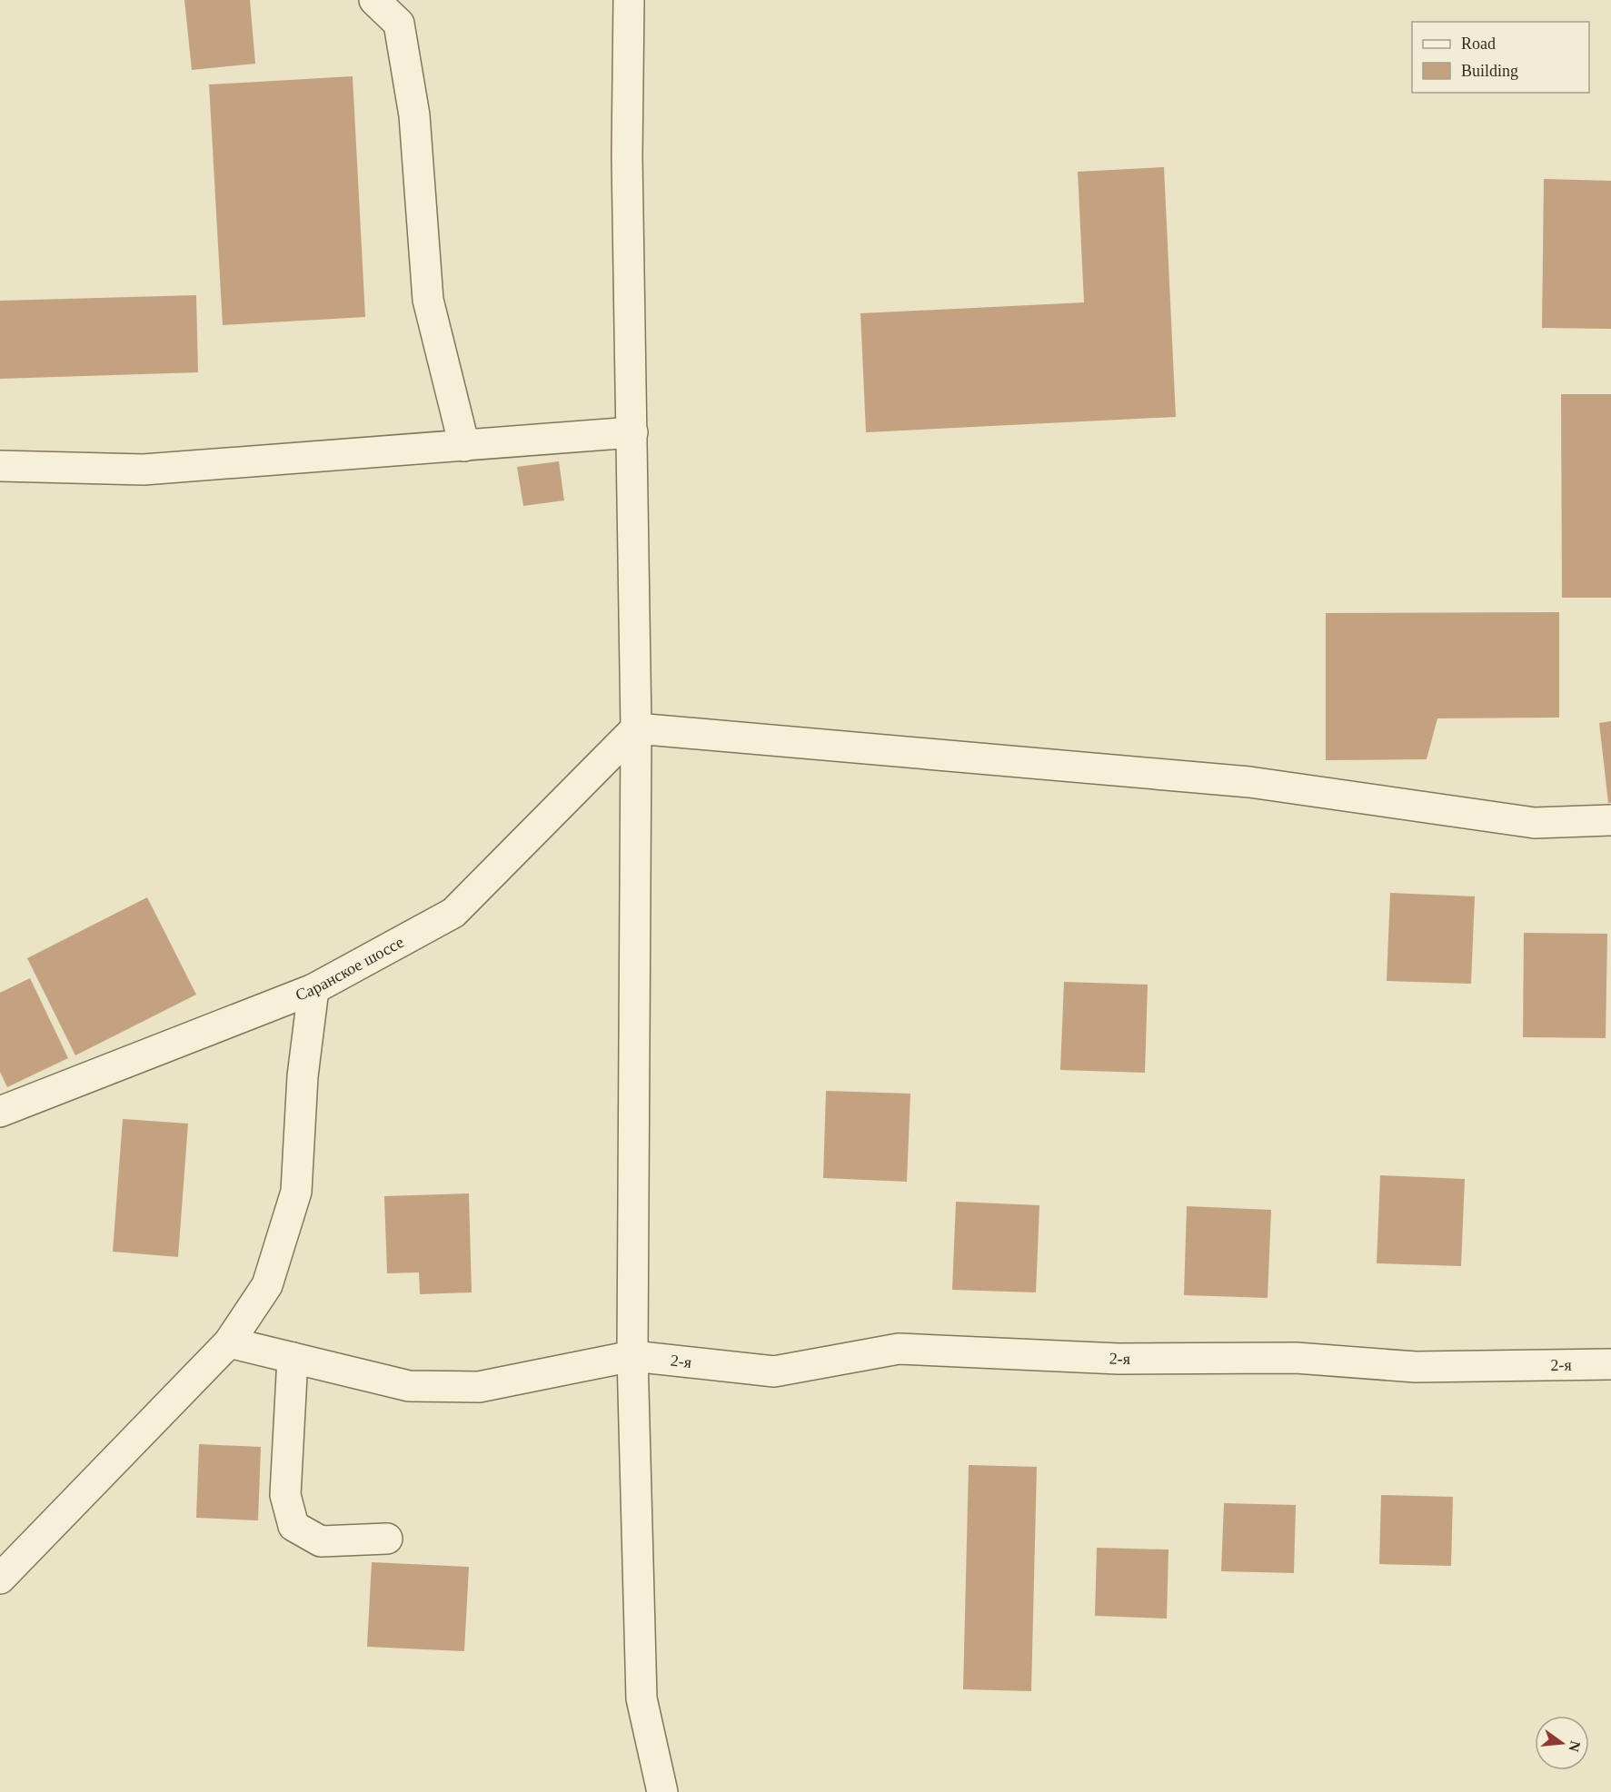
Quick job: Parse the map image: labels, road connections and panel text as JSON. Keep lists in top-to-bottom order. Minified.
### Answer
{"streets":{"street":["Саранское шоссе","2-я"]},"legend":["Road","Building"],"north":"right"}
